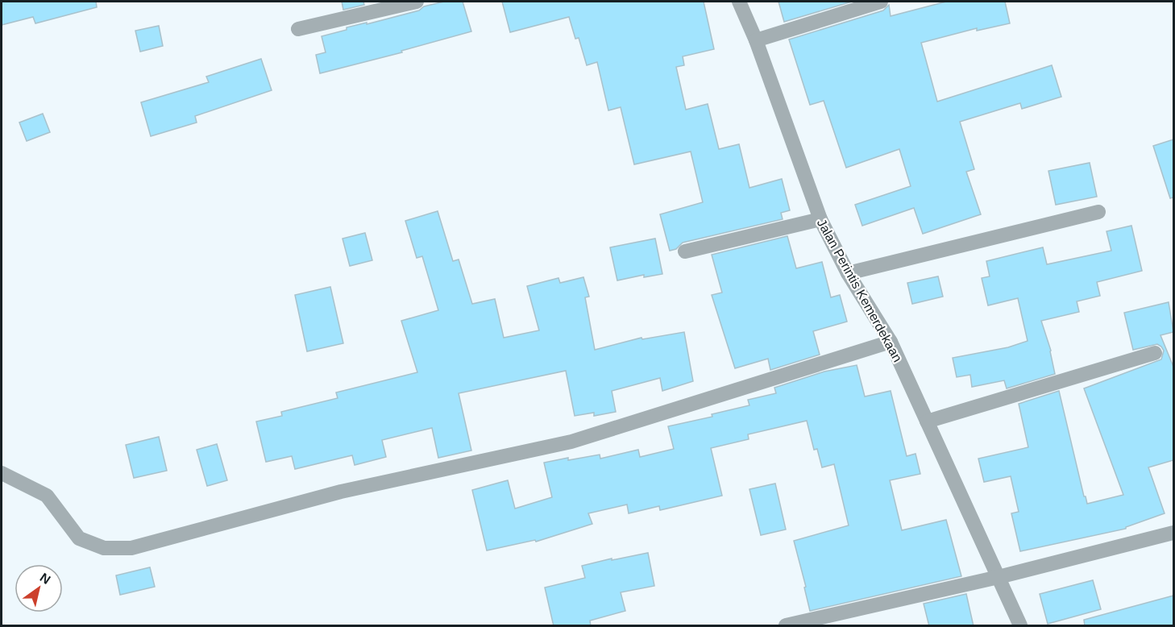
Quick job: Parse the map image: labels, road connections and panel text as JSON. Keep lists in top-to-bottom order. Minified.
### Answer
{"streets":{"street":["Jalan Perintis Kemerdekaan"]},"north":"top right"}
